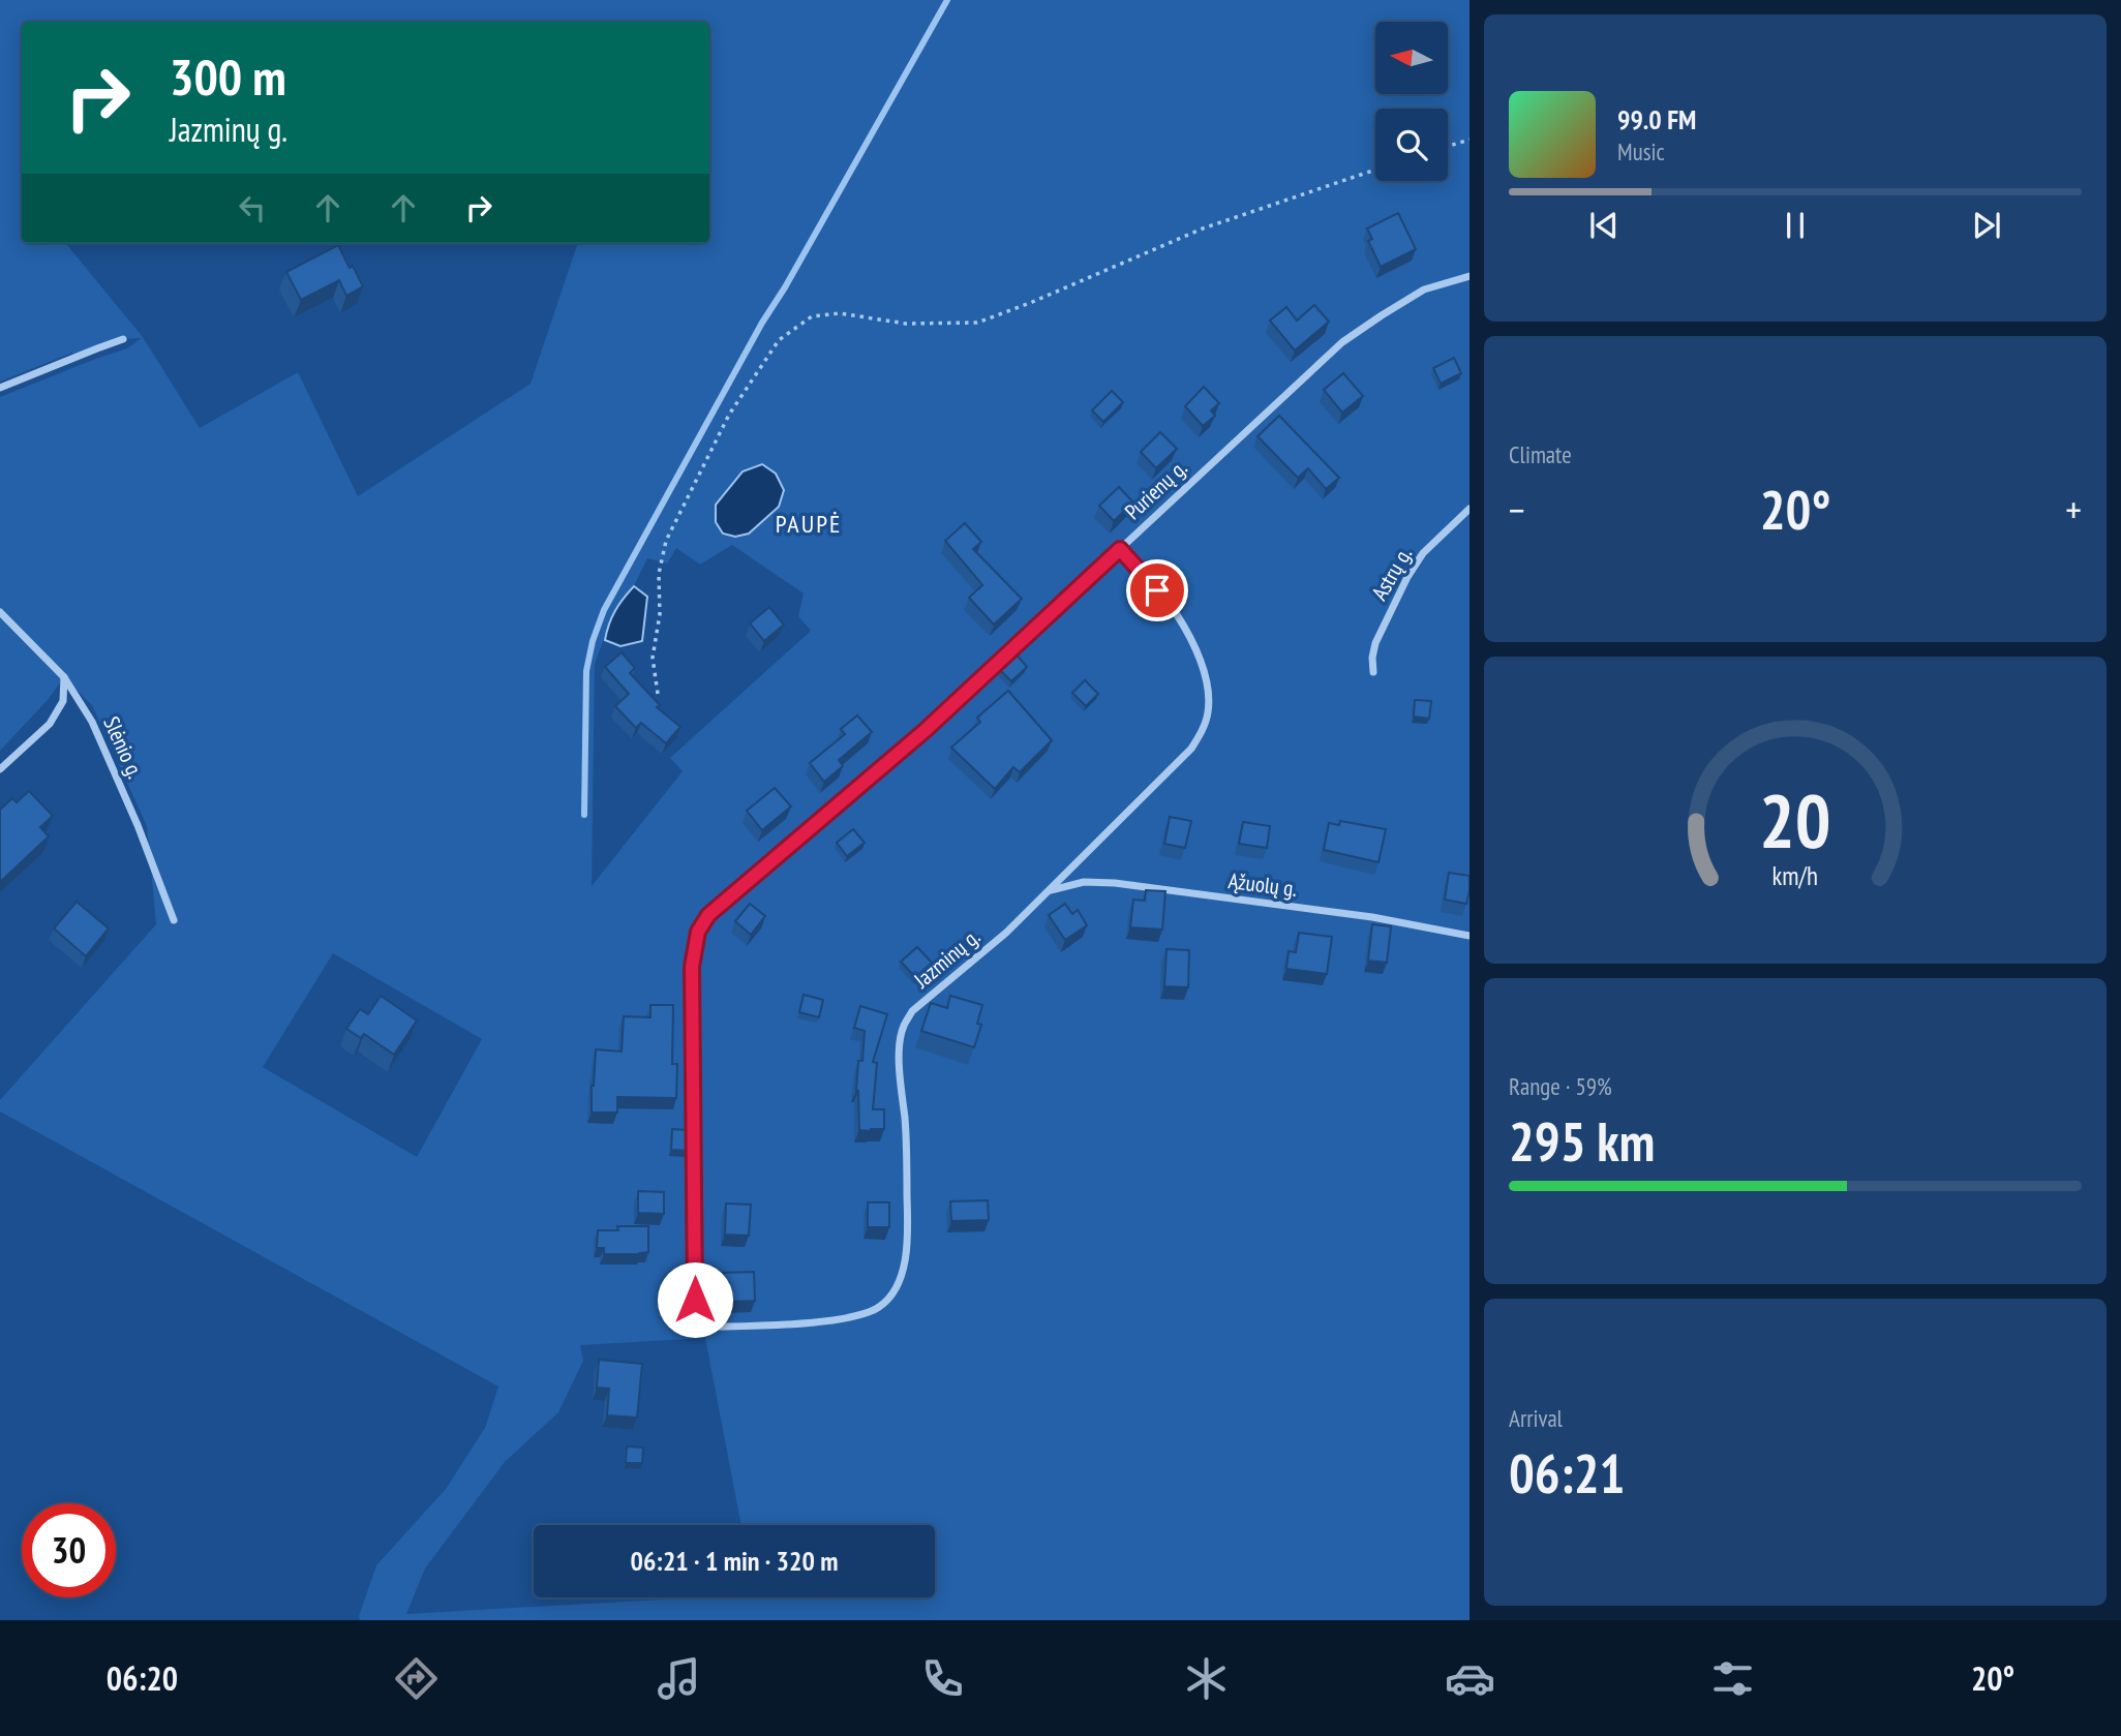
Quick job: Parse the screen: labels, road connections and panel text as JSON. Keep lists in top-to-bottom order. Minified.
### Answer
{"streets":{"street":["Purienų g.","Astrų g.","Slėnio g.","Ąžuolų g.","Jazminų g."]},"crossings":[["Purienų g.","Jazminų g."],["Ąžuolų g.","Jazminų g."]],"districts":["PAUPĖ"],"north":"left","page":{"turn":["300 m","Jazminų g."],"song":["99.0 FM","Music"],"tile":["Climate",["Range · 59%","295 km"],["Arrival","06:21"]],"heat":["−","20°","+"],"limit":"30","trip":"06:21 · 1 min · 320 m","tabs":["06:20","20°"],"gauge":["20","km/h"]}}
